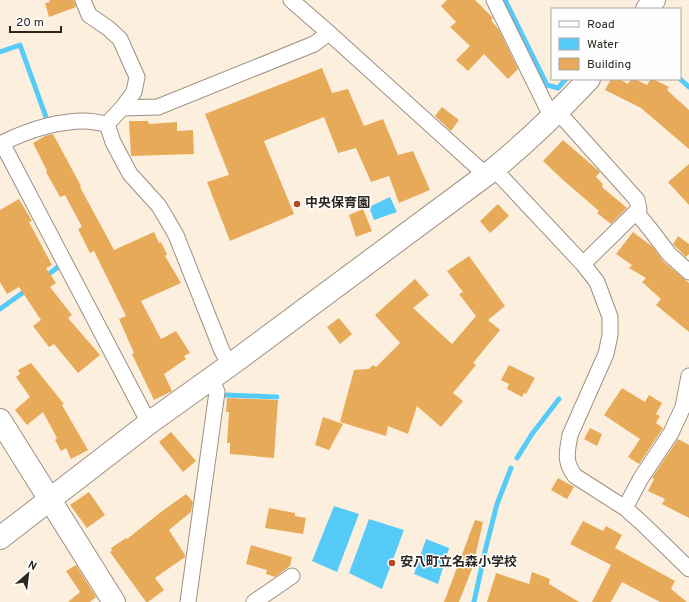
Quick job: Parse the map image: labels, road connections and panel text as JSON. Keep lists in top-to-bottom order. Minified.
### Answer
{"places":["中央保育園","安八町立名森小学校"],"legend":["Road","Water","Building"],"scale_bar":"20 m","north":"top right"}
